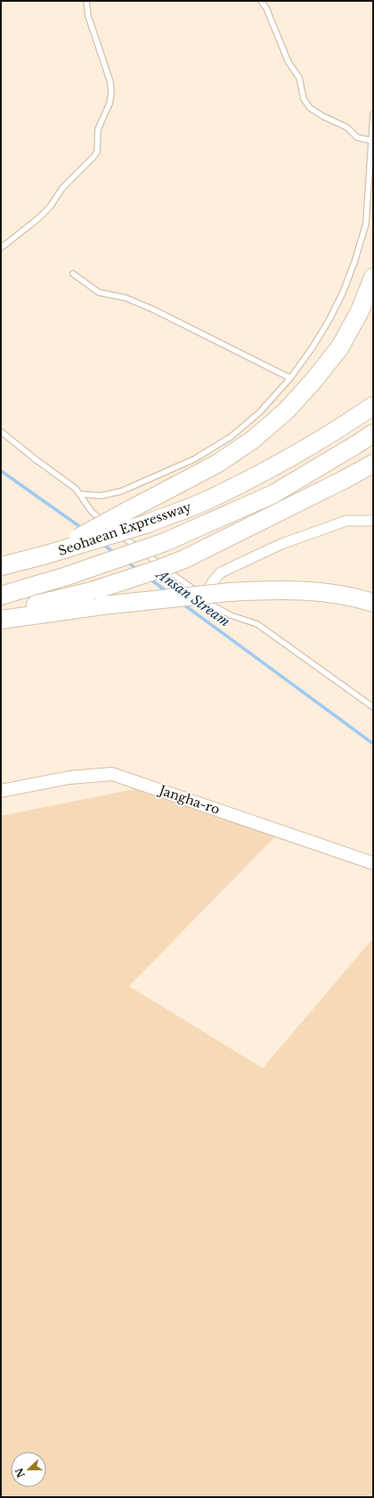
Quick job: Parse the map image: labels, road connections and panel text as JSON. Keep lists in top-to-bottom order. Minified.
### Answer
{"streets":{"highway":["Seohaean Expressway"],"street":["Jangha-ro"]},"water":["Ansan Stream"],"north":"left"}
